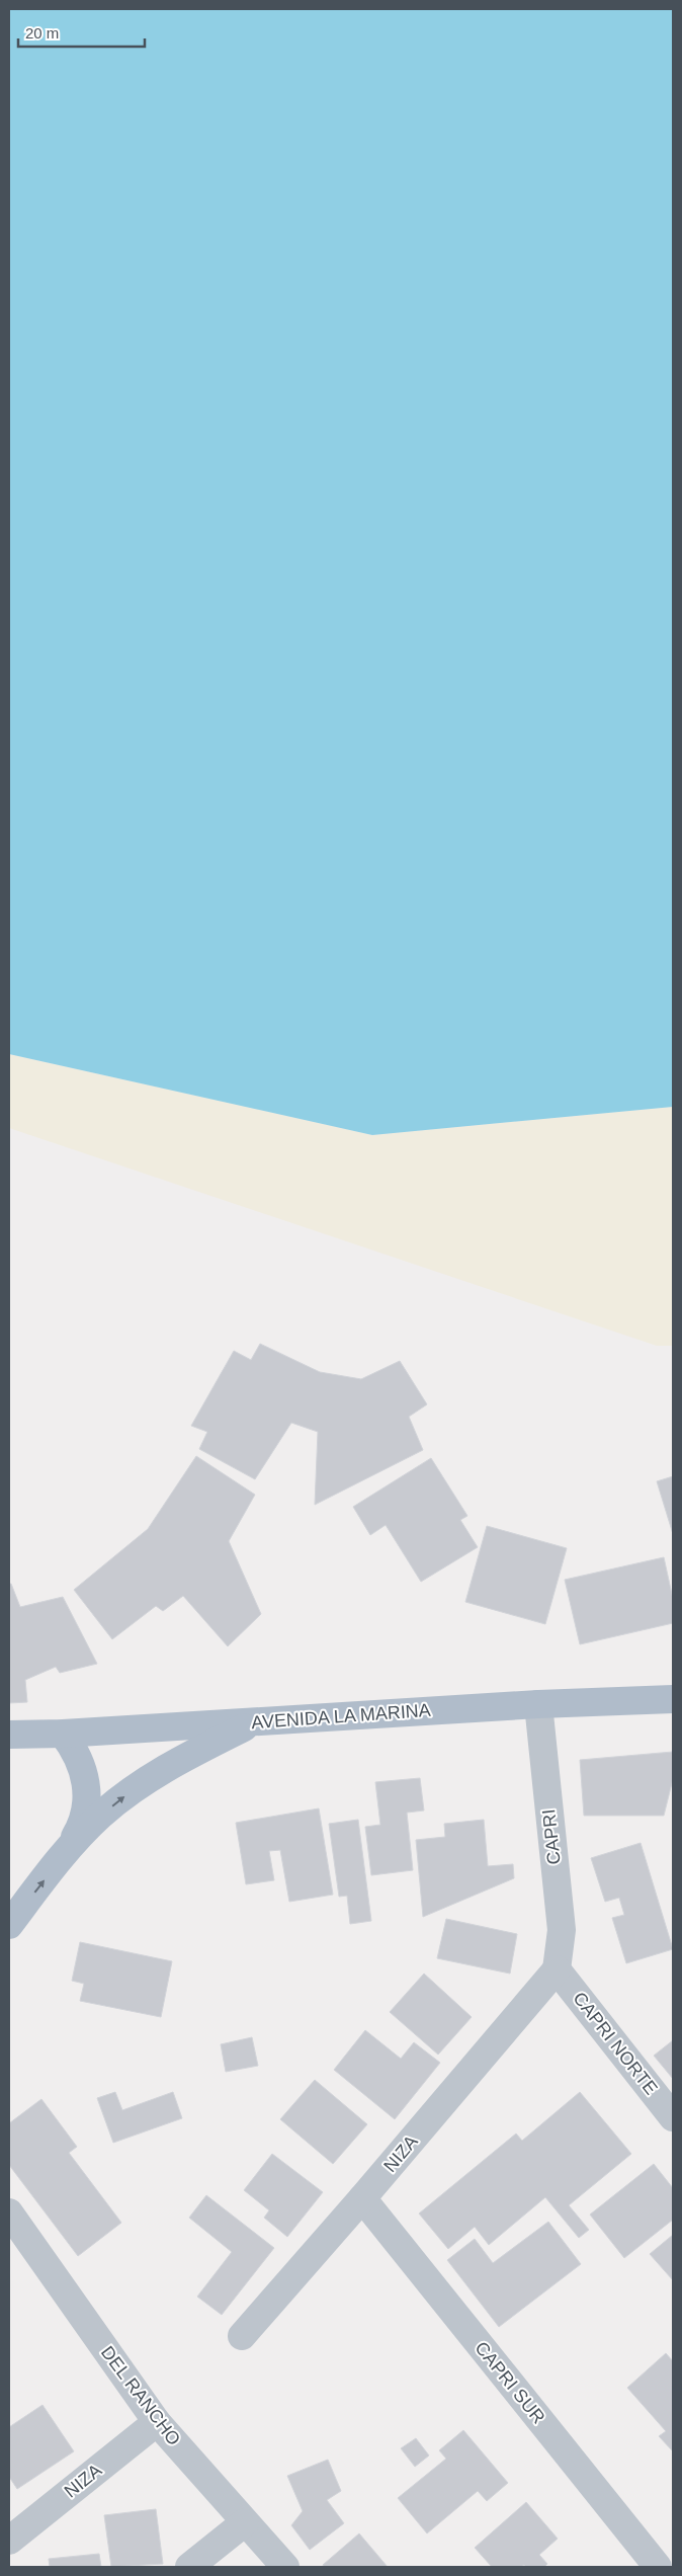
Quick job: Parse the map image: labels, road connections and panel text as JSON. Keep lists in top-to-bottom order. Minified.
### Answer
{"streets":{"main road":["AVENIDA LA MARINA"],"street":["CAPRI","CAPRI NORTE","NIZA","CAPRI SUR","DEL RANCHO"]},"crossings":[["AVENIDA LA MARINA","CAPRI"],["CAPRI","CAPRI NORTE"],["CAPRI","NIZA"],["CAPRI NORTE","NIZA"],["NIZA","CAPRI SUR"],["NIZA","DEL RANCHO"]],"scale_bar":"20 m"}
